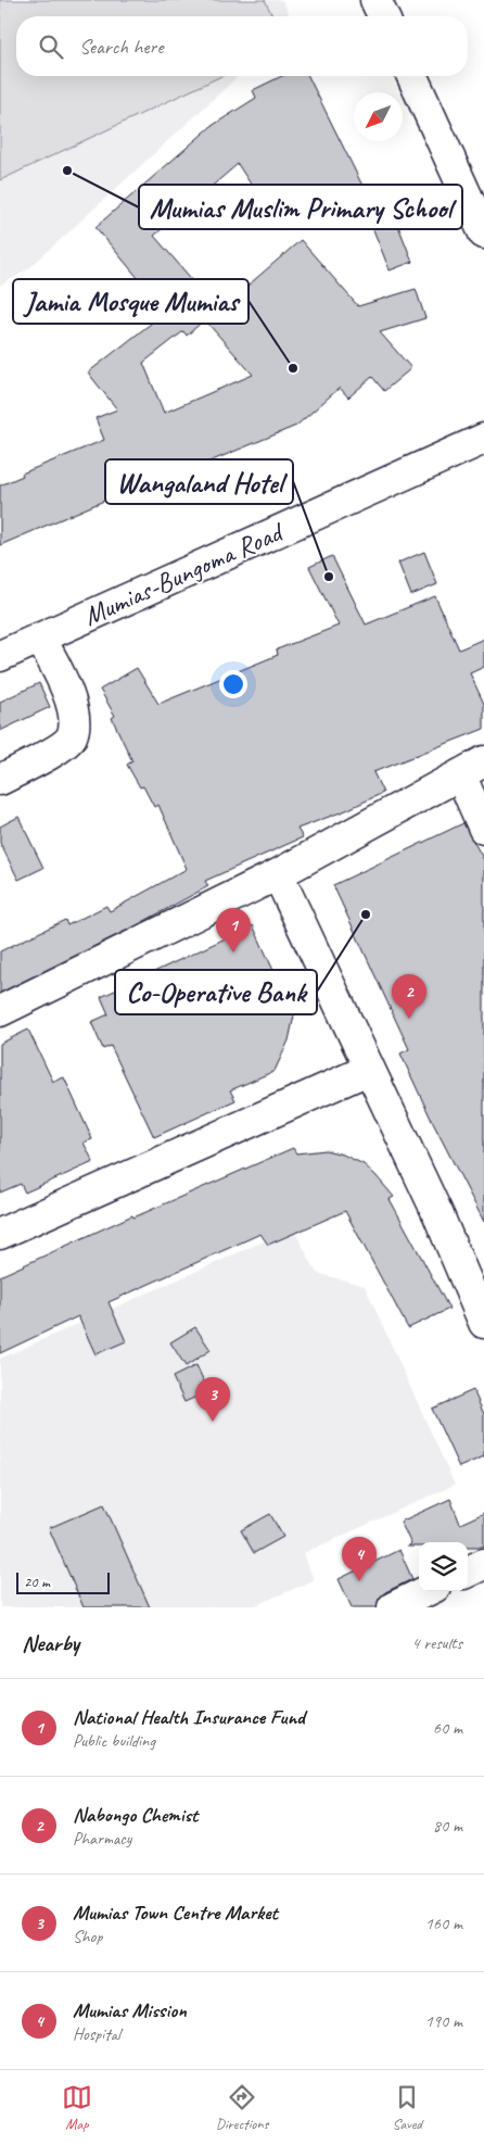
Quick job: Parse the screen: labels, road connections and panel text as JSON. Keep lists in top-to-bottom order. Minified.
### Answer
{"streets":{"street":["Mumias-Bungoma Road"]},"places":["Mumias Muslim Primary School","Jamia Mosque Mumias","Wangaland Hotel","Co-Operative Bank"],"scale_bar":"20 m","north":"bottom left","page":{"search":"Search here","pins":["1","2","3","4"],"scale":"20 m","heading":["Nearby","4 results"],"list":[{"mark":"1","name":"National Health Insurance Fund","note":"Public building","value":"60 m"},{"mark":"2","name":"Nabongo Chemist","note":"Pharmacy","value":"80 m"},{"mark":"3","name":"Mumias Town Centre Market","note":"Shop","value":"160 m"},{"mark":"4","name":"Mumias Mission","note":"Hospital","value":"190 m"}],"nav":["Map","Directions","Saved"]}}
